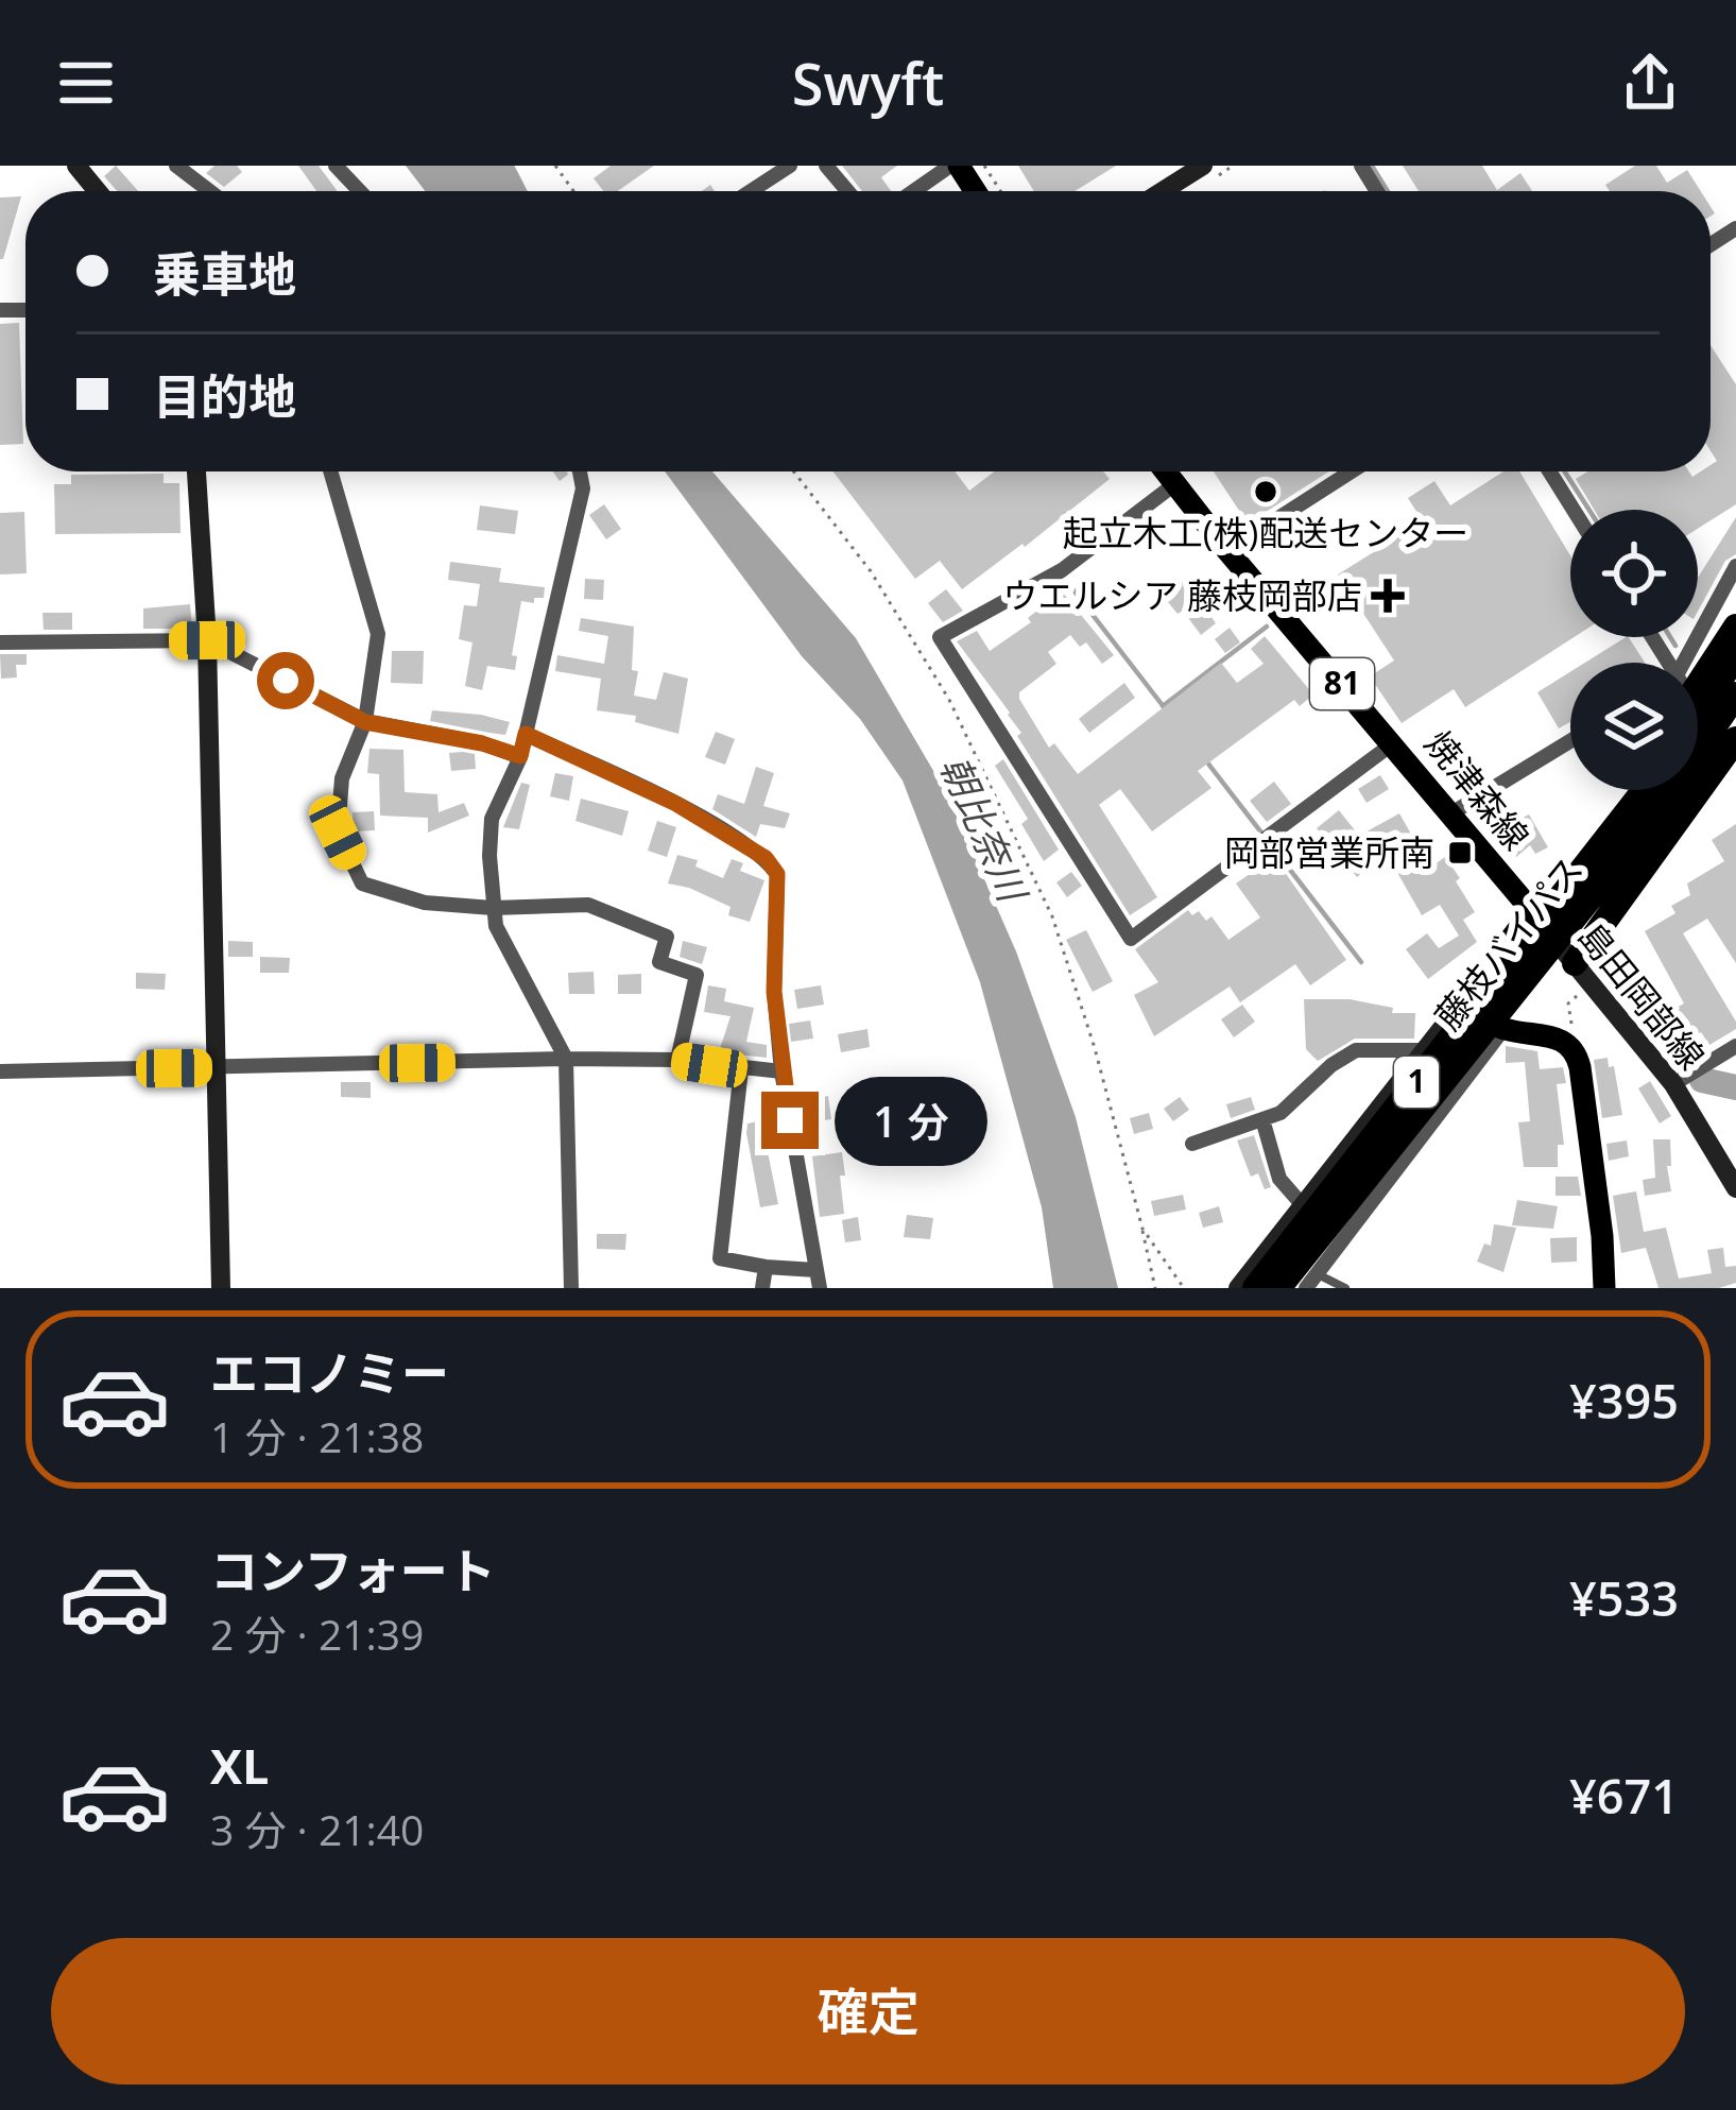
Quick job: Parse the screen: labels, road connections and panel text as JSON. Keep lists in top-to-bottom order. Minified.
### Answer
{"streets":{"highway":["藤枝バイパス","1"],"main road":["81","焼津森線"],"street":["島田岡部線"]},"crossings":[["焼津森線","島田岡部線"]],"water":["朝比奈川"],"places":{"other":["起立木工(株)配送センター"],"health":["ウエルシア 藤枝岡部店"],"transit":["岡部営業所南"]},"page":{"header":"Swyft","banner":["乗車地","目的地"],"bubble":"1 分","list":[{"name":"エコノミー","note":"1 分 · 21:38","value":"¥395"},{"name":"コンフォート","note":"2 分 · 21:39","value":"¥533"},{"name":"XL","note":"3 分 · 21:40","value":"¥671"}],"buttons":"確定"}}
